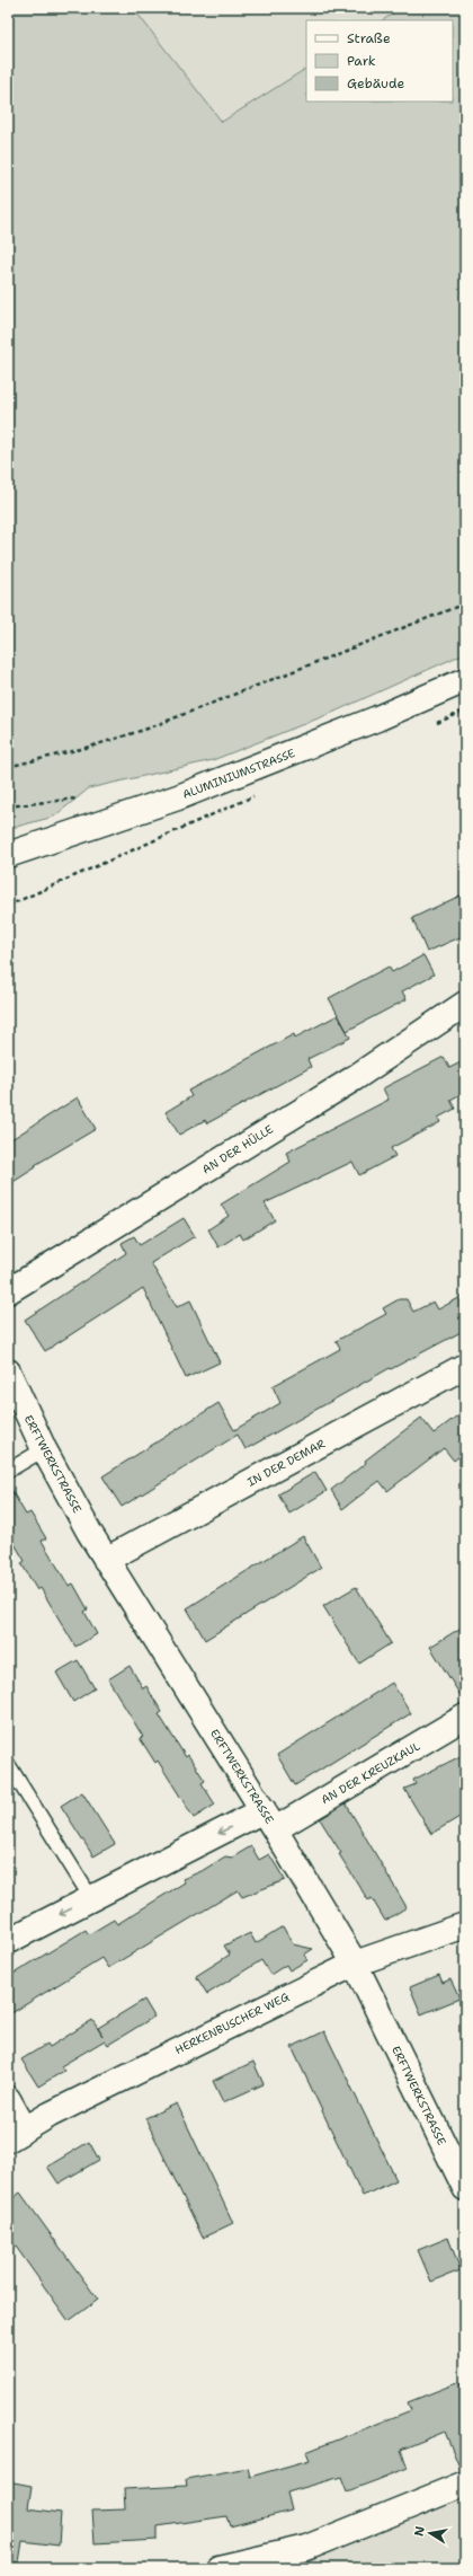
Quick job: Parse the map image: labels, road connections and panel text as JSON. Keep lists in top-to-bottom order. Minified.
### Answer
{"streets":{"street":["ALUMINIUMSTRASSE","AN DER HÜLLE","IN DER DEMAR","ERFTWERKSTRASSE","AN DER KREUZKAUL","HERKENBUSCHER WEG"]},"crossings":[["IN DER DEMAR","ERFTWERKSTRASSE"],["ERFTWERKSTRASSE","AN DER KREUZKAUL"],["ERFTWERKSTRASSE","HERKENBUSCHER WEG"]],"legend":["Straße","Park","Gebäude"],"north":"left"}
